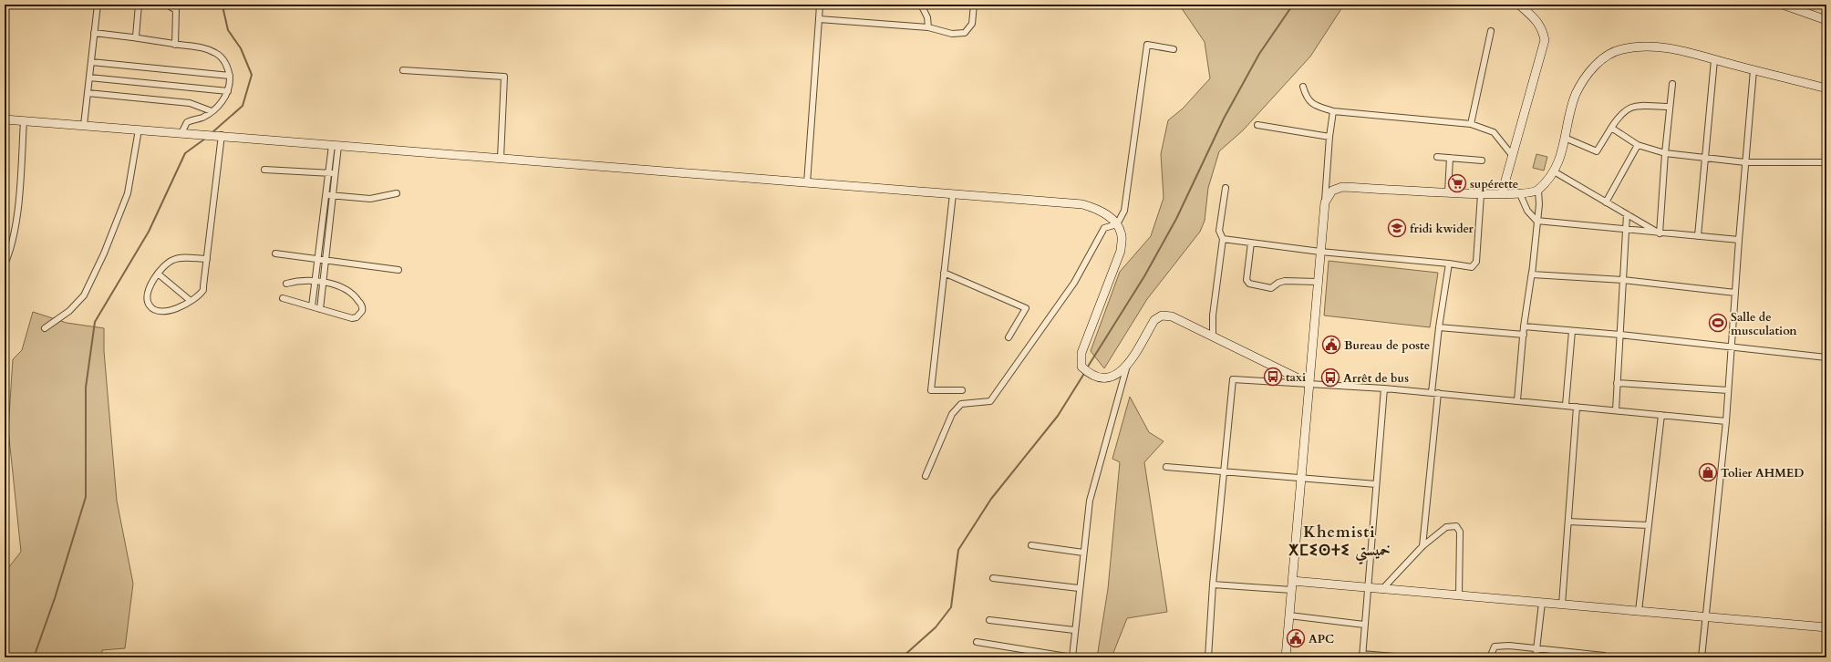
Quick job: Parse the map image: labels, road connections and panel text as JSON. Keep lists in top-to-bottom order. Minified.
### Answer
{"districts":["Khemisti ⵅⵎⵉⵙⵜⵉ خميستي"],"places":{"supermarket":["supérette"],"school or university":["fridi kwider"],"sports":["Salle de musculation"],"public building":["Bureau de poste","APC"],"bus stop":["taxi","Arrêt de bus"],"shop":["Tolier AHMED"]}}
